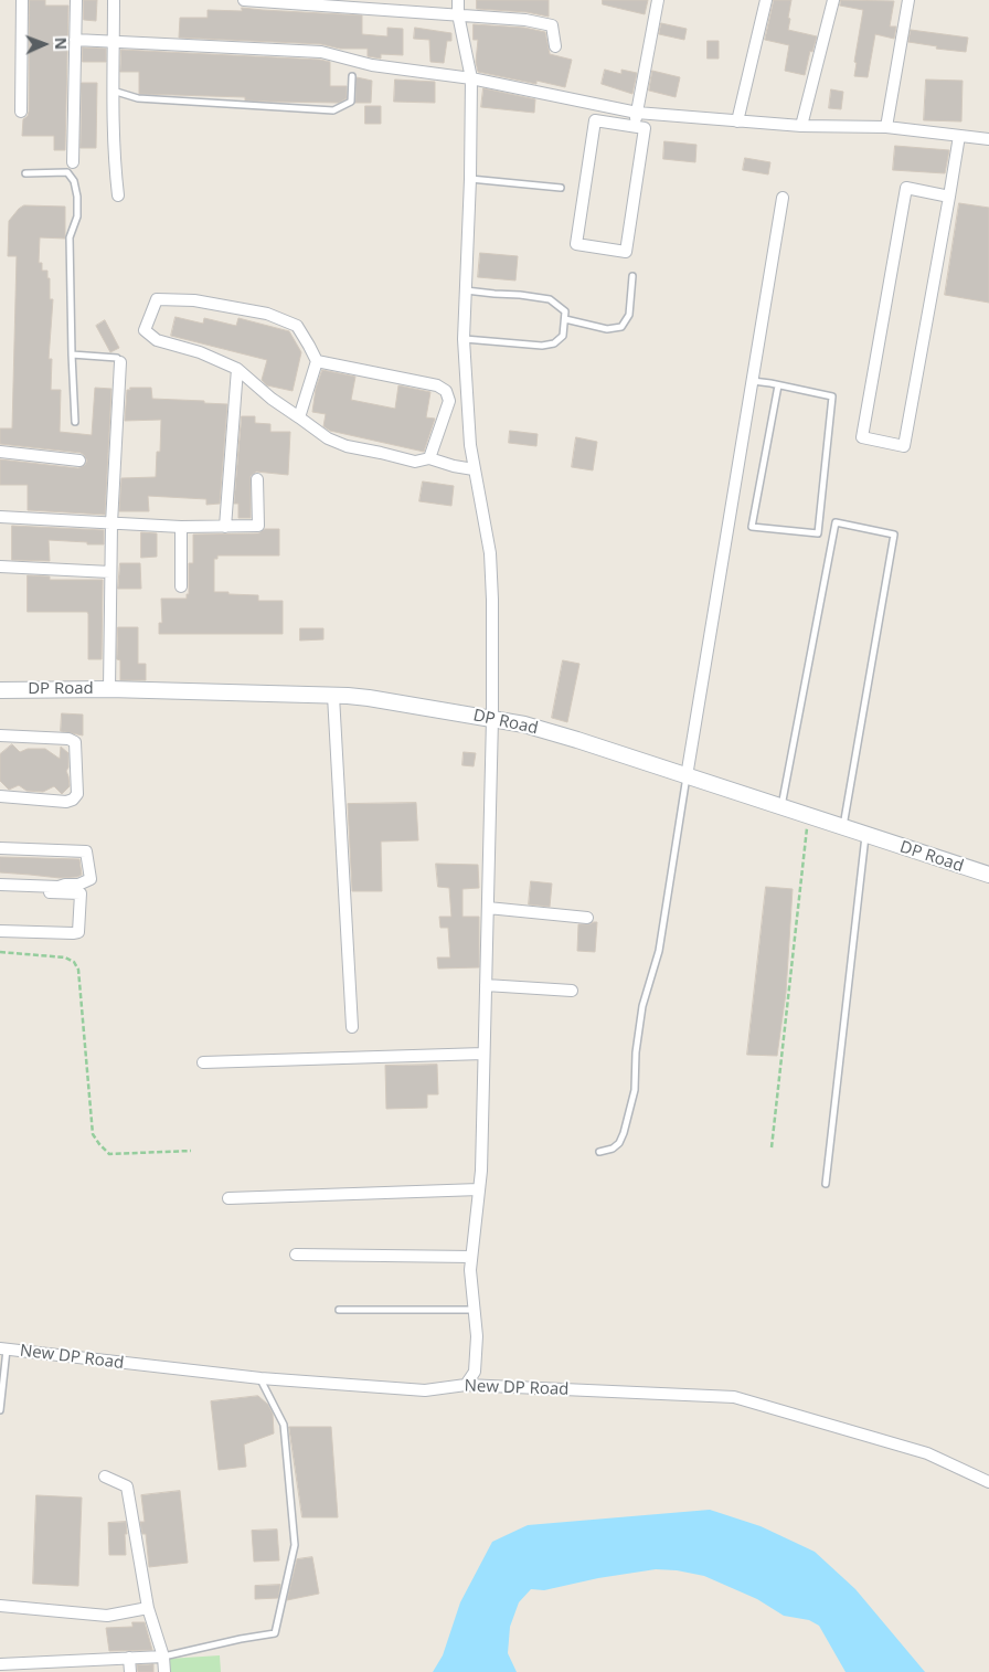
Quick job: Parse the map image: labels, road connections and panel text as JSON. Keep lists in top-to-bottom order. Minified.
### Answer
{"streets":{"street":["DP Road","New DP Road"]},"north":"right"}
